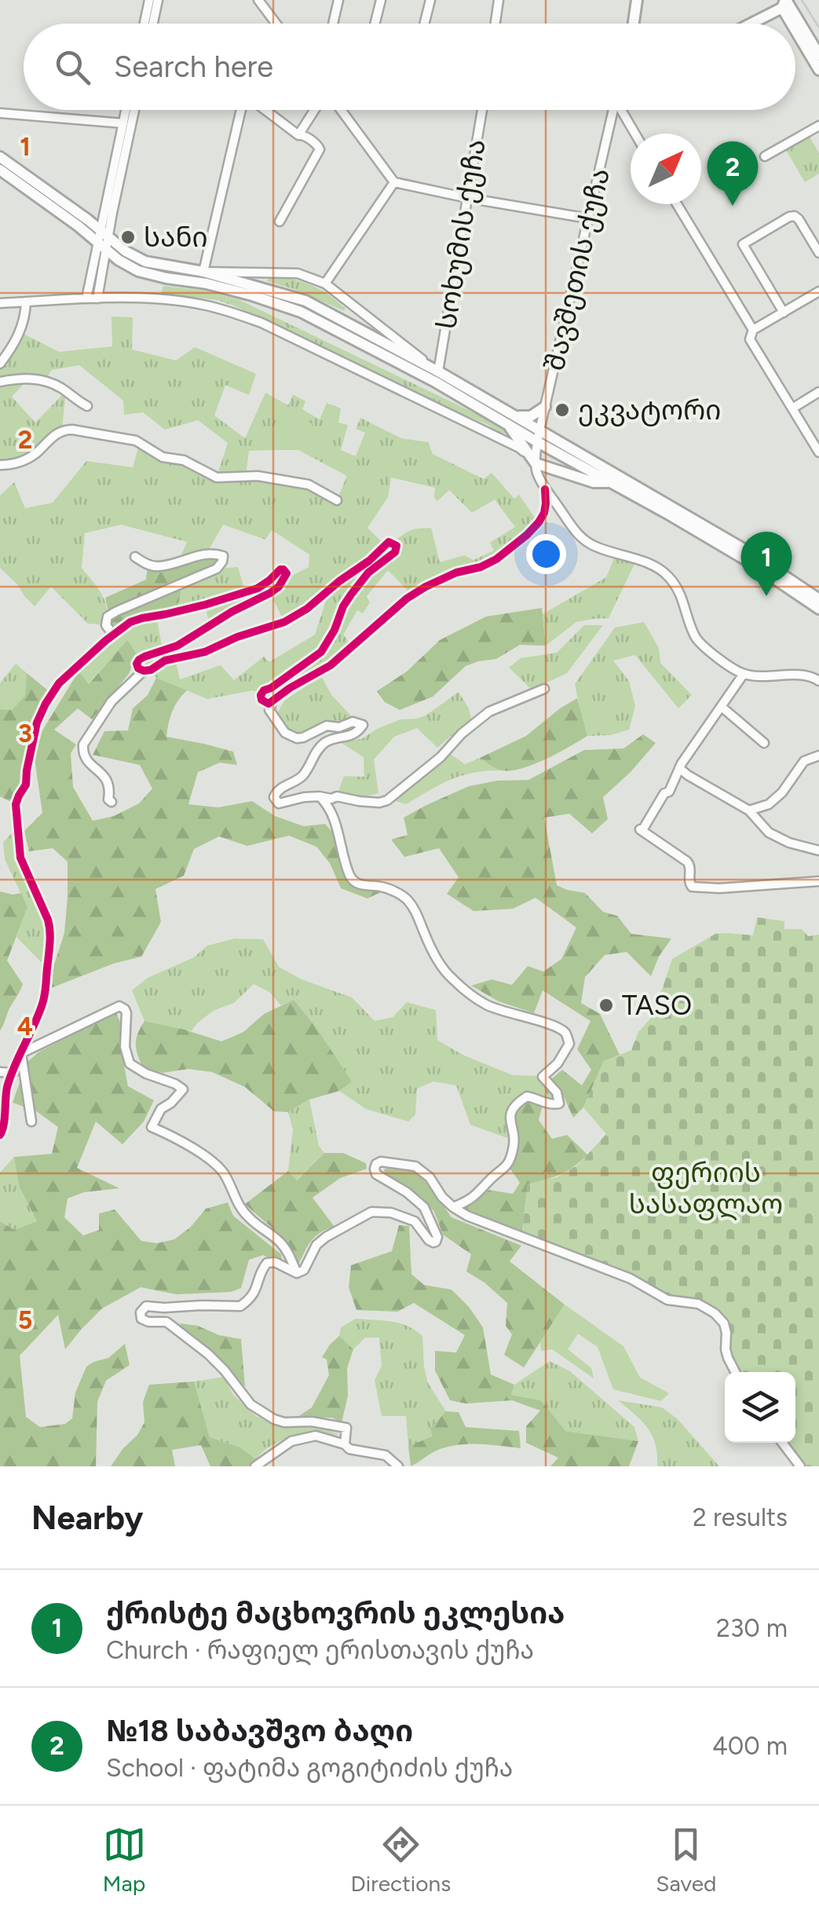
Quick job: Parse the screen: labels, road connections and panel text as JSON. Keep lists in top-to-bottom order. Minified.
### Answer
{"streets":{"street":["სოხუმის ქუჩა","შავშეთის ქუჩა"]},"parks":["ფერიის სასაფლაო"],"places":["სანი","ეკვატორი","TASO"],"north":"top right","page":{"search":"Search here","pins":["2","1"],"heading":["Nearby","2 results"],"list":[{"mark":"1","name":"ქრისტე მაცხოვრის ეკლესია","note":"Church · რაფიელ ერისთავის ქუჩა","value":"230 m"},{"mark":"2","name":"№18 საბავშვო ბაღი","note":"School · ფატიმა გოგიტიძის ქუჩა","value":"400 m"}],"nav":["Map","Directions","Saved"]},"grid":{"rows":["1","2","3","4","5"]}}
